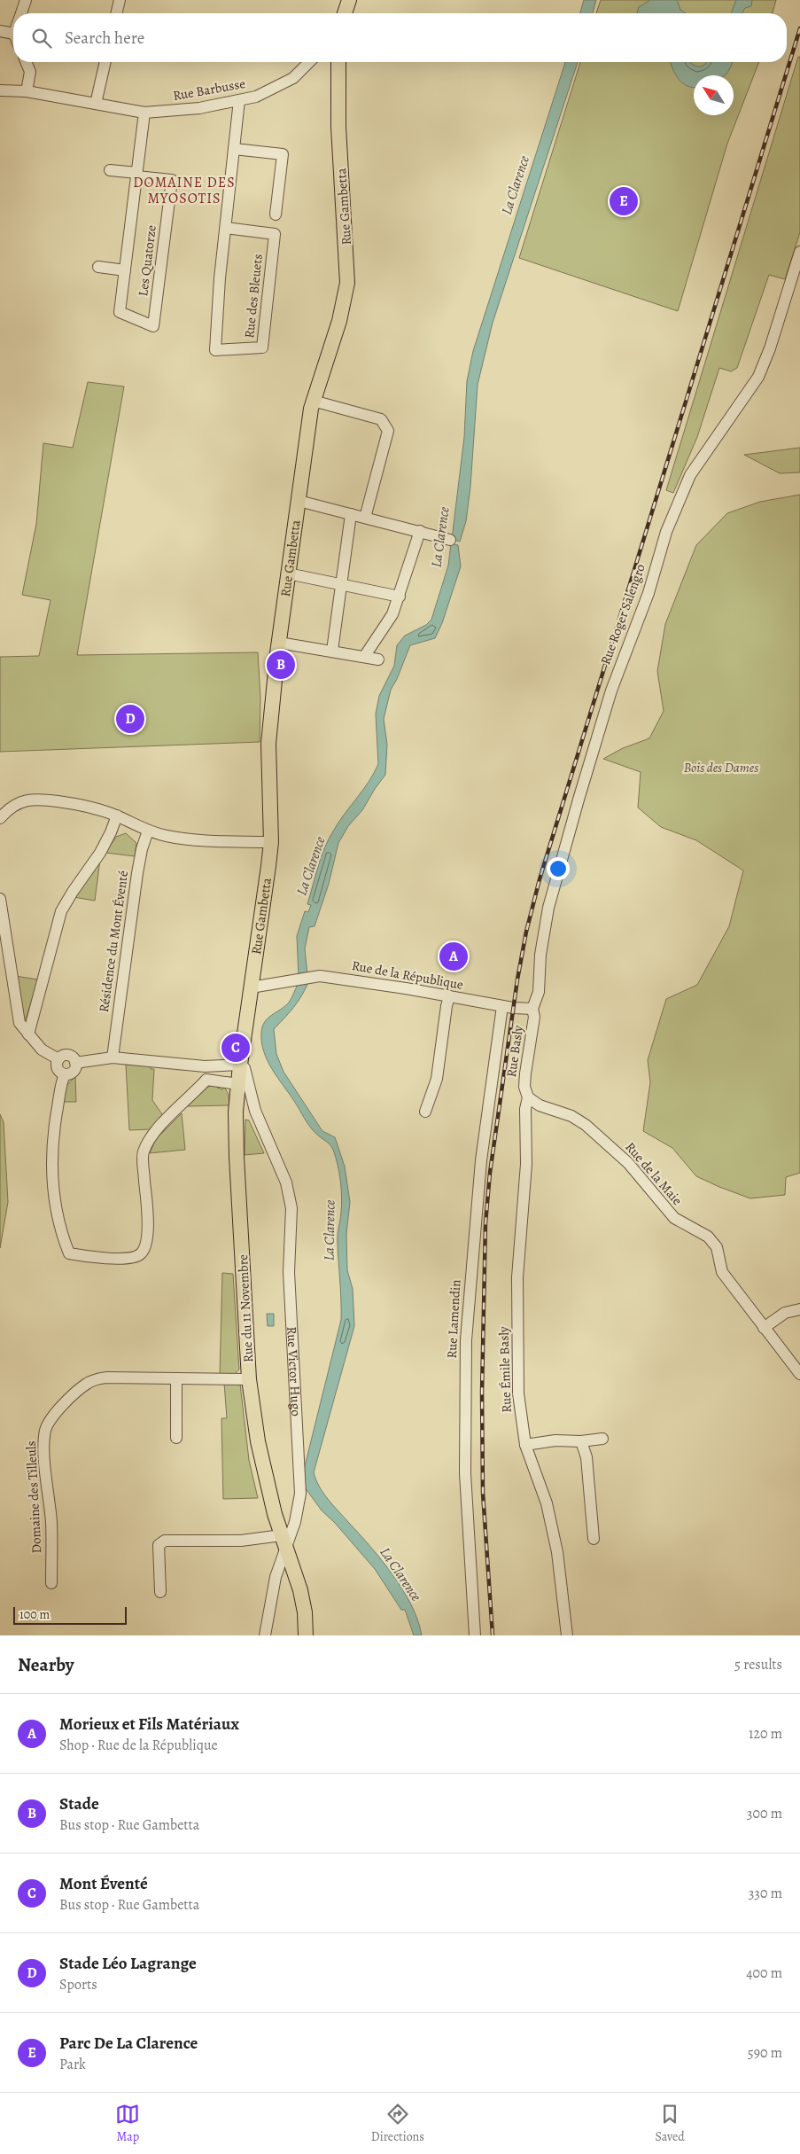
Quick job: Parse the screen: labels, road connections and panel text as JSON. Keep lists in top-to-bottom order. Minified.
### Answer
{"streets":{"main road":["Rue Gambetta","Rue du 11 Novembre"],"street":["Rue Barbusse","Les Quatorze","Rue des Bleuets","Rue Roger Salengro","Résidence du Mont Éventé","Rue de la République","Rue Basly","Rue de la Maie","Rue Lamendin","Rue Émile Basly","Rue Victor Hugo","Domaine des Tilleuls"]},"crossings":[["Rue Barbusse","Les Quatorze"],["Rue Barbusse","Rue des Bleuets"],["Rue Gambetta","Rue de la République"],["Rue Gambetta","Rue du 11 Novembre"],["Rue Gambetta","Rue Victor Hugo"],["Rue Roger Salengro","Rue de la République"],["Rue Roger Salengro","Rue Basly"],["Rue de la République","Rue Basly"],["Rue de la République","Rue Lamendin"],["Rue Basly","Rue de la Maie"],["Rue Basly","Rue Émile Basly"],["Rue de la Maie","Rue Émile Basly"],["Rue du 11 Novembre","Rue Victor Hugo"],["Rue du 11 Novembre","Domaine des Tilleuls"]],"districts":["DOMAINE DES MYOSOTIS"],"water":["La Clarence"],"parks":["Bois des Dames"],"scale_bar":"100 m","north":"top left","page":{"search":"Search here","pins":["E","B","D","A","C"],"scale":"100 m","heading":["Nearby","5 results"],"list":[{"mark":"A","name":"Morieux et Fils Matériaux","note":"Shop · Rue de la République","value":"120 m"},{"mark":"B","name":"Stade","note":"Bus stop · Rue Gambetta","value":"300 m"},{"mark":"C","name":"Mont Éventé","note":"Bus stop · Rue Gambetta","value":"330 m"},{"mark":"D","name":"Stade Léo Lagrange","note":"Sports","value":"400 m"},{"mark":"E","name":"Parc De La Clarence","note":"Park","value":"590 m"}],"nav":["Map","Directions","Saved"]}}
